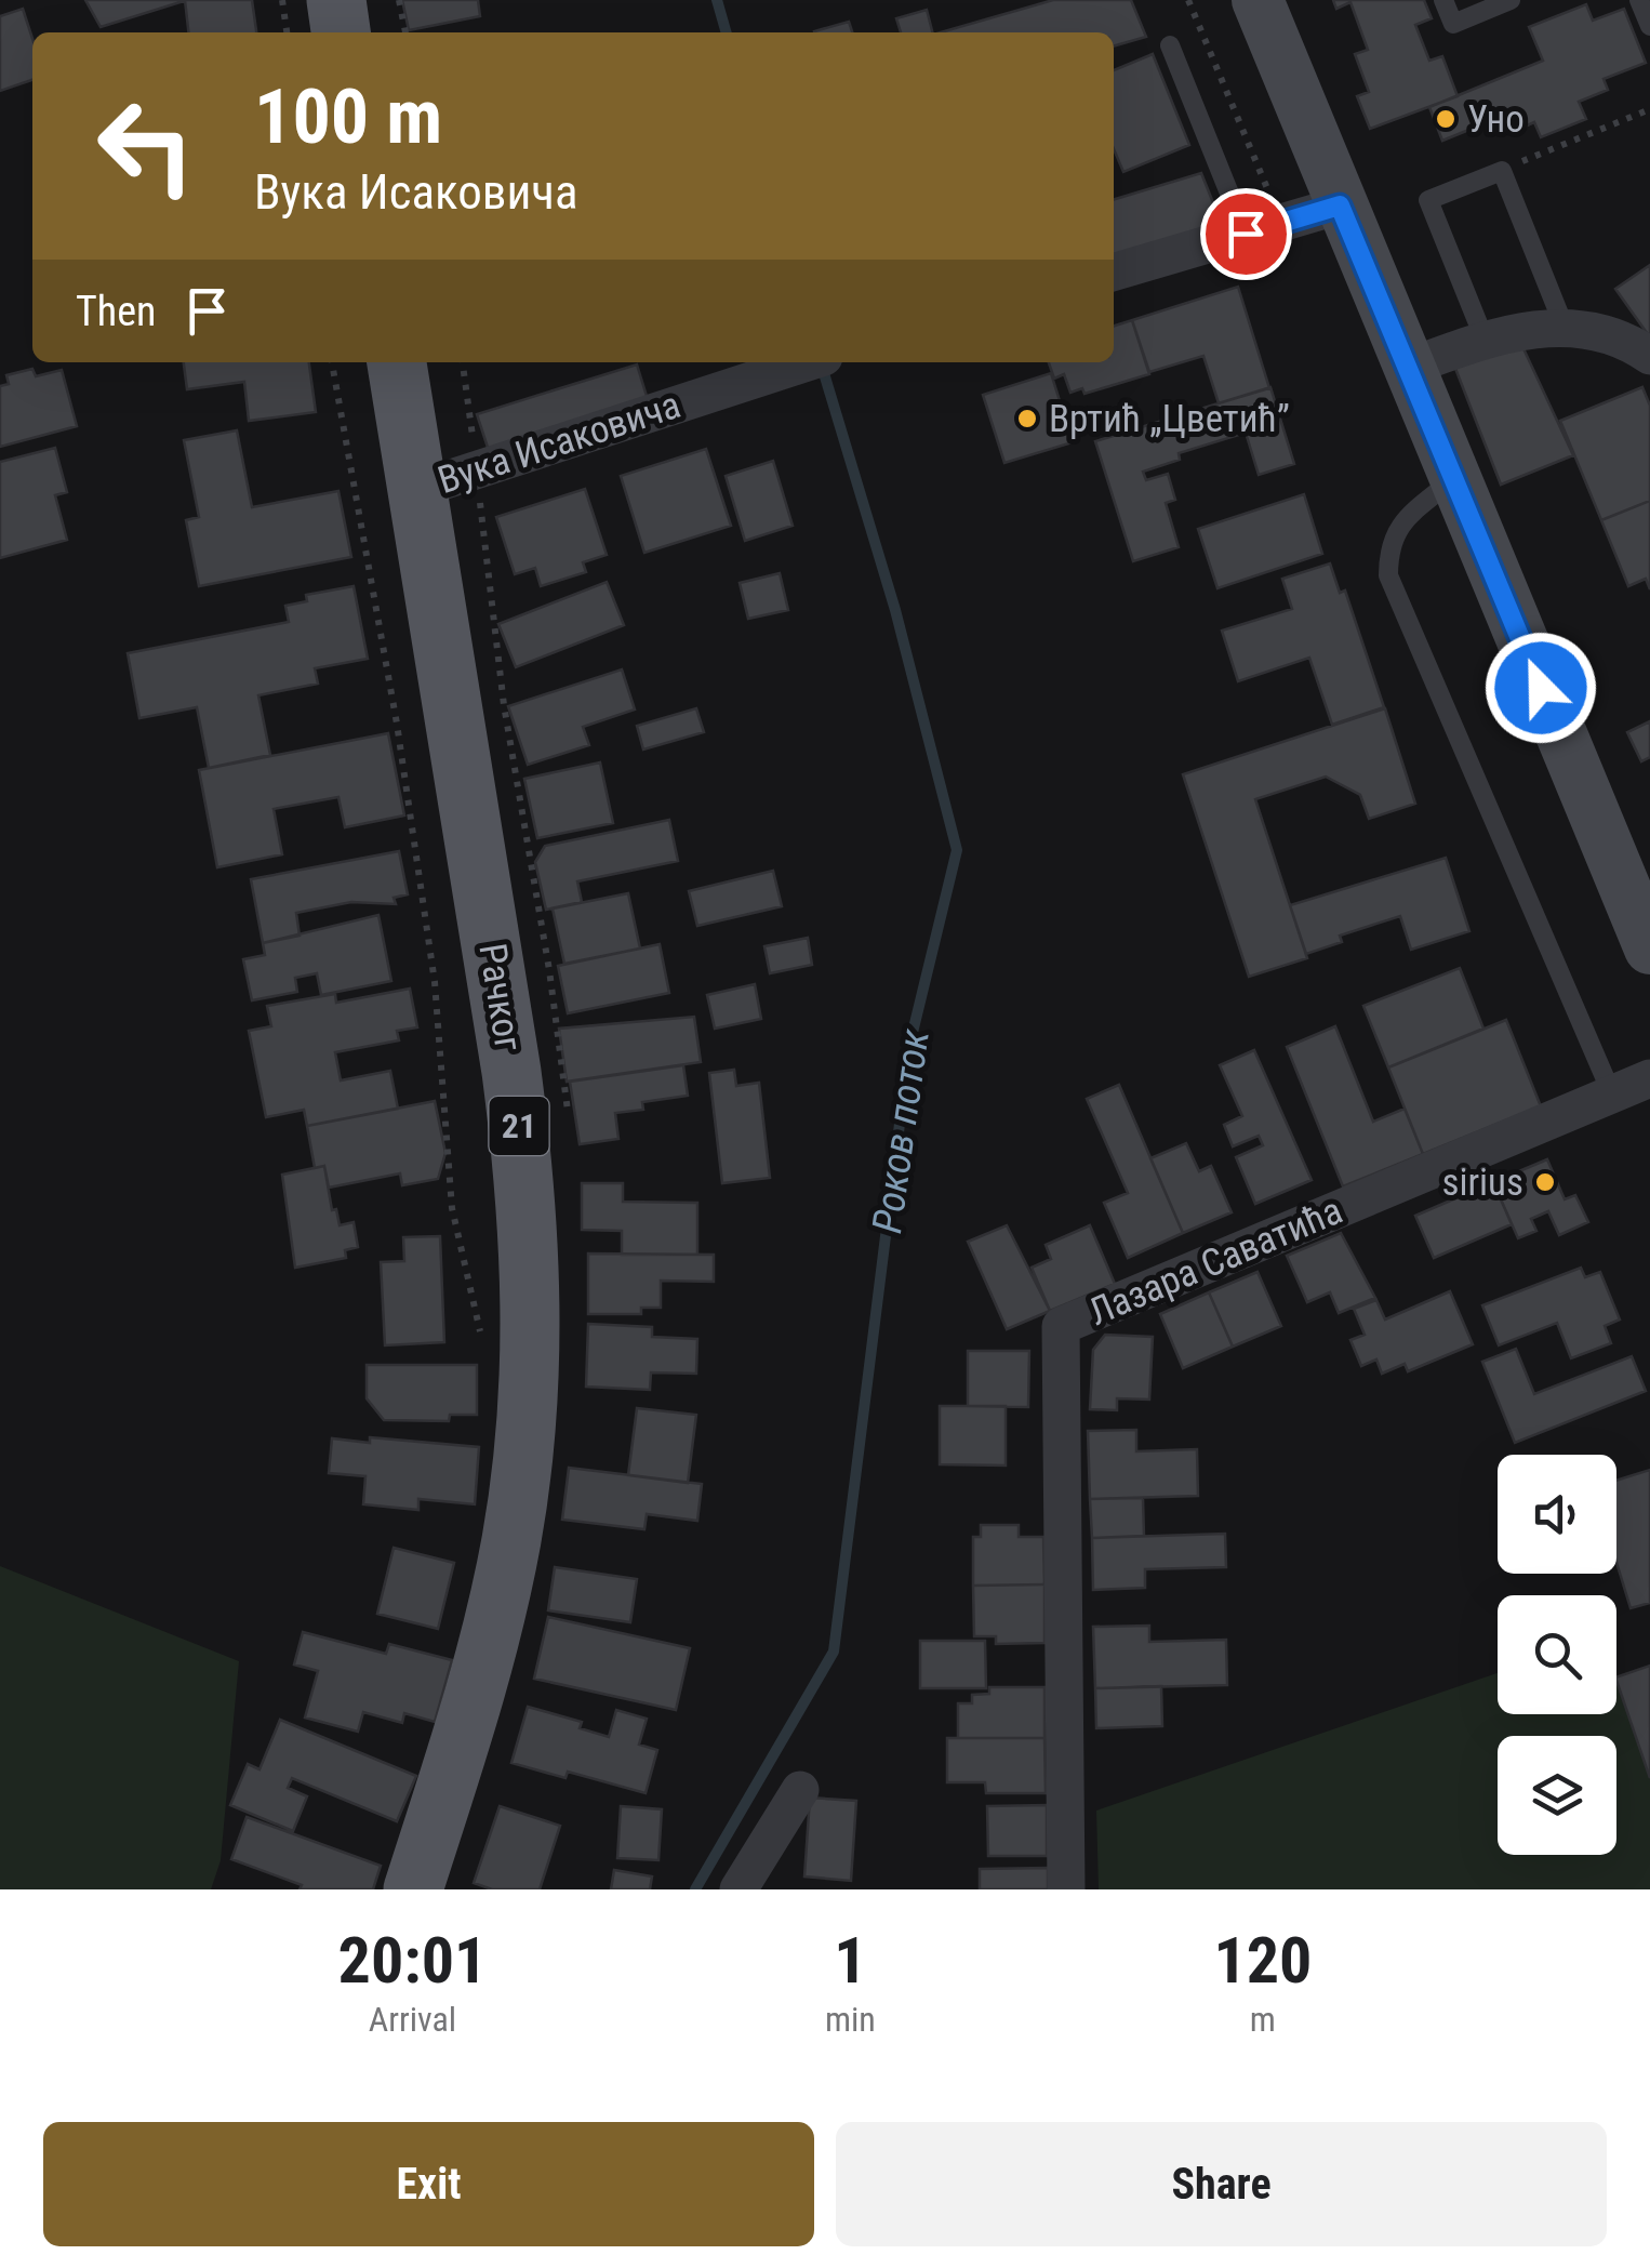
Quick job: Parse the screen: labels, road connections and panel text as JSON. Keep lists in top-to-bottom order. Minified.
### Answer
{"streets":{"main road":["Рачког","21"],"street":["Вука Исаковича","Лазара Саватића"]},"crossings":[["Вука Исаковича","Рачког"]],"water":["Роков поток"],"places":["Уно","Вртић „Цветић”","sirius"],"page":{"turn":["100 m","Вука Исаковича"],"then":"Then","eta":["20:01","Arrival","1","min","120","m"],"buttons":["Exit","Share"]}}
